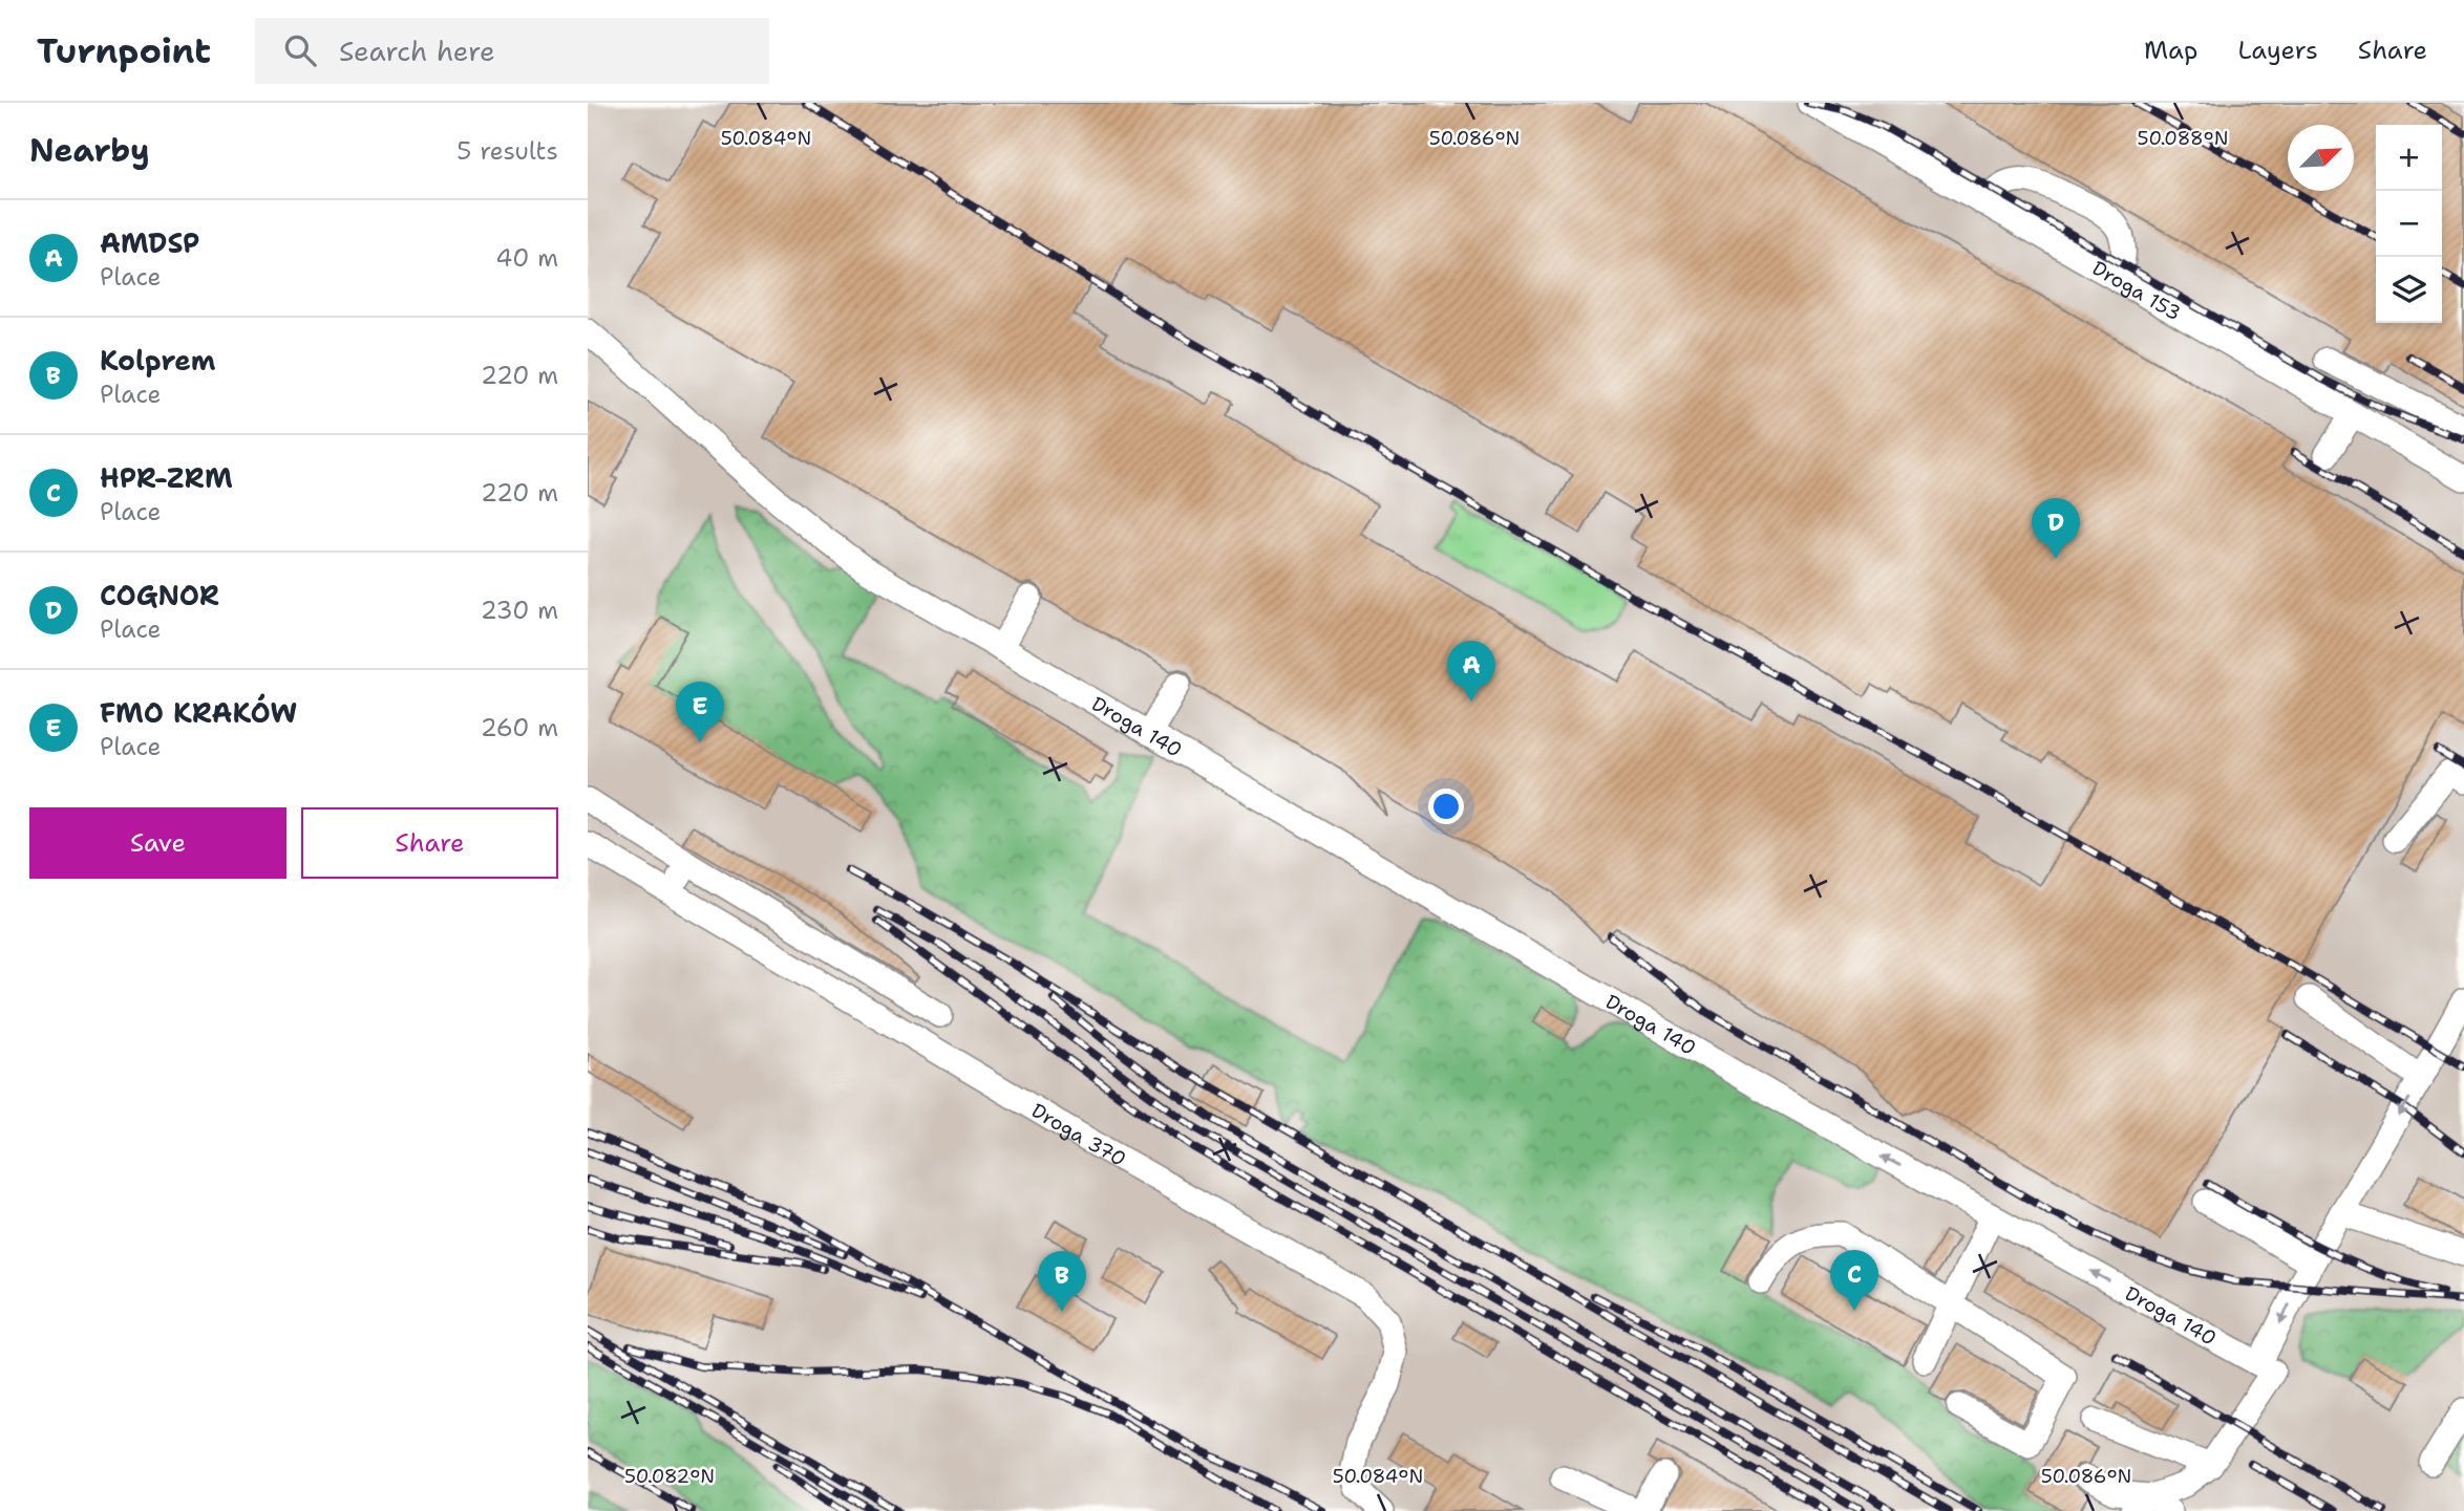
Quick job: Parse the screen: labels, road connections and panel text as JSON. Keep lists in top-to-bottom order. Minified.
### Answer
{"streets":{"lane":["Droga 153","Droga 140","Droga 370"]},"one_way":["Droga 140"],"north":"top right","page":{"header":"Turnpoint","search":"Search here","nav":["Map","Layers","Share"],"heading":["Nearby","5 results"],"map_buttons":["+","−"],"list":[{"mark":"A","name":"AMDSP","note":"Place","value":"40 m"},{"mark":"B","name":"Kolprem","note":"Place","value":"220 m"},{"mark":"C","name":"HPR-ZRM","note":"Place","value":"220 m"},{"mark":"D","name":"COGNOR","note":"Place","value":"230 m"},{"mark":"E","name":"FMO KRAKÓW","note":"Place","value":"260 m"}],"pins":["D","A","E","C","B"],"buttons":["Save","Share"]},"coordinates":["50.084°N","50.088°N","50.086°N","50.082°N"]}
